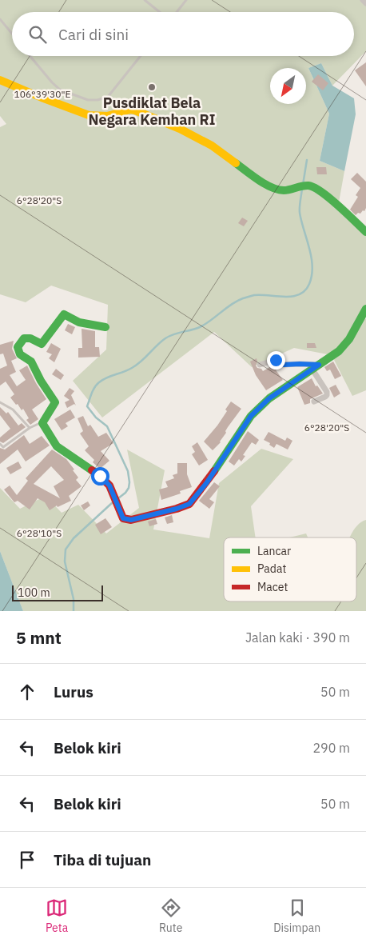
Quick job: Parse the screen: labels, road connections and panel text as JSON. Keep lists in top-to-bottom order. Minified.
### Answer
{"places":["Pusdiklat Bela Negara Kemhan RI"],"legend":["Lancar","Padat","Macet"],"scale_bar":"100 m","north":"bottom left","page":{"search":"Cari di sini","scale":"100 m","heading":["5 mnt","Jalan kaki · 390 m"],"list":[["Lurus","50 m"],["Belok kiri","290 m"],["Belok kiri","50 m"],"Tiba di tujuan"],"nav":["Peta","Rute","Disimpan"]},"coordinates":["106°39'30\"E","6°28'20\"S","6°28'10\"S"]}
